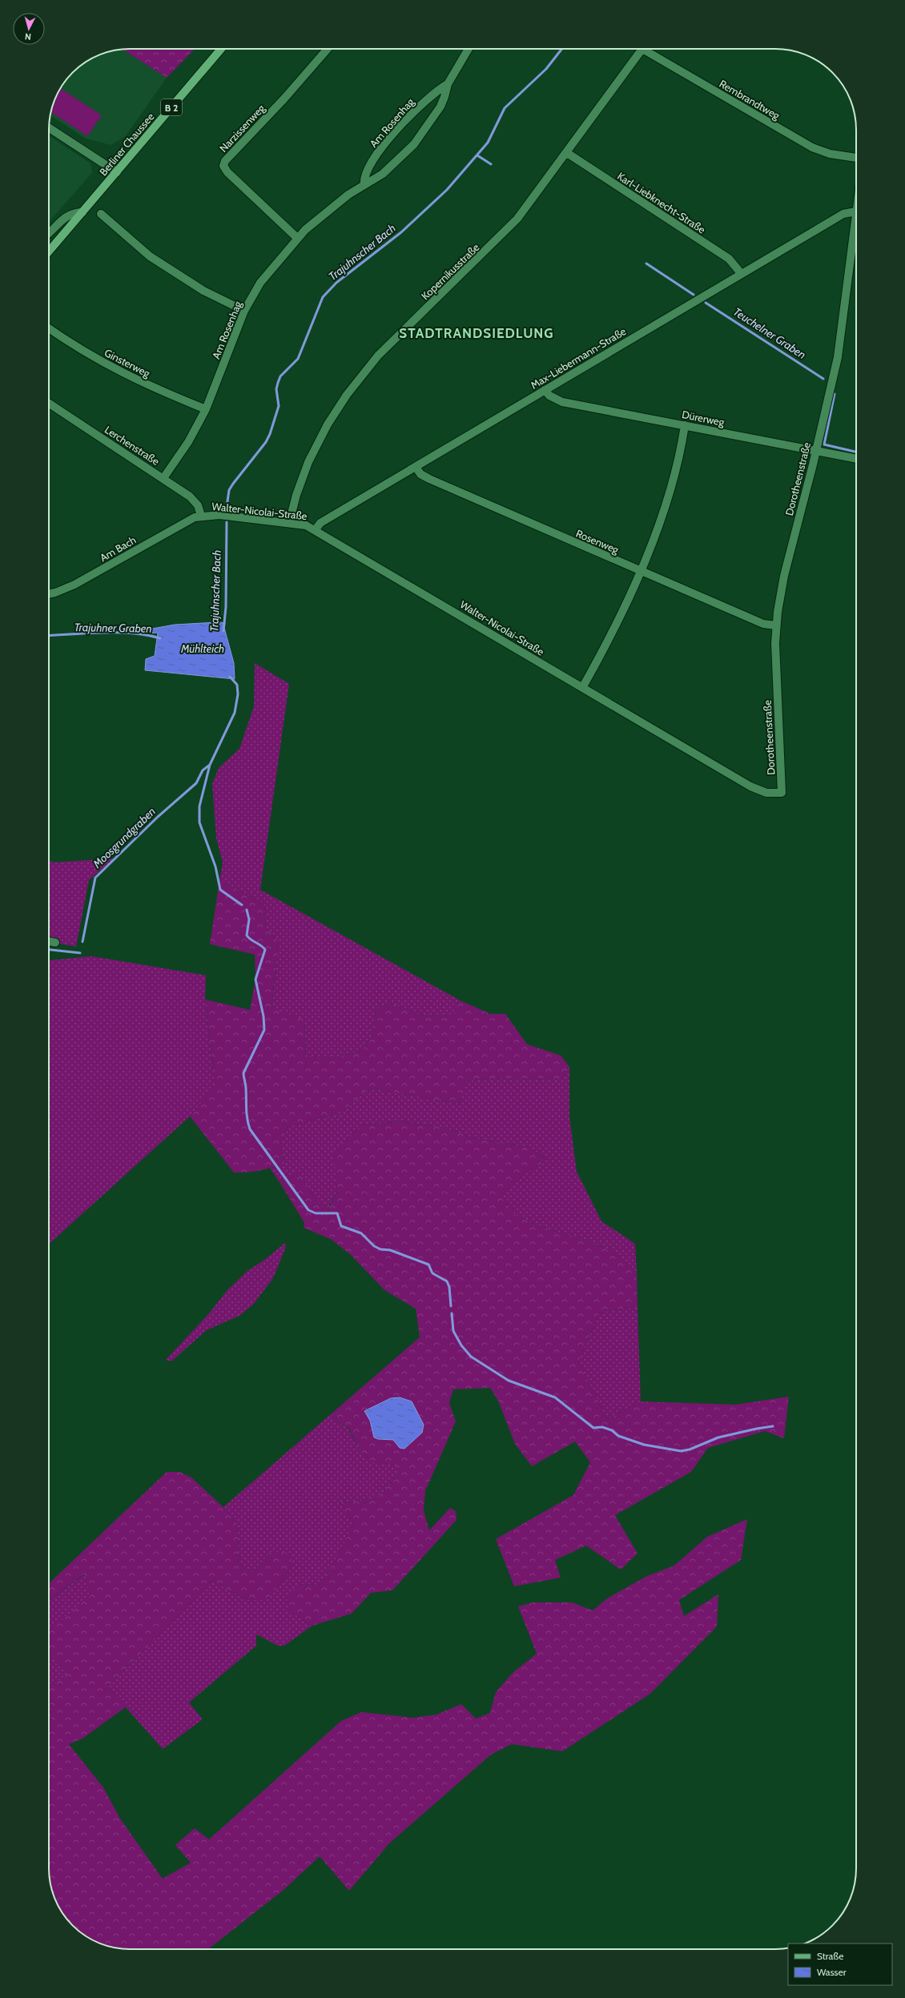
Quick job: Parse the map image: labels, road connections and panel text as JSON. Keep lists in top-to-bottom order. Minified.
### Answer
{"streets":{"main road":["B 2","Berliner Chaussee"],"street":["Rembrandtweg","Am Rosenhag","Narzissenweg","Karl-Liebknecht-Straße","Kopernikusstraße","Max-Liebermann-Straße","Ginsterweg","Dürerweg","Lerchenstraße","Dorotheenstraße","Walter-Nicolai-Straße","Rosenweg","Am Bach"]},"crossings":[["Am Rosenhag","Narzissenweg"],["Am Rosenhag","Ginsterweg"],["Am Rosenhag","Lerchenstraße"],["Karl-Liebknecht-Straße","Kopernikusstraße"],["Karl-Liebknecht-Straße","Max-Liebermann-Straße"],["Kopernikusstraße","Walter-Nicolai-Straße"],["Max-Liebermann-Straße","Dürerweg"],["Max-Liebermann-Straße","Dorotheenstraße"],["Max-Liebermann-Straße","Walter-Nicolai-Straße"],["Max-Liebermann-Straße","Rosenweg"],["Dürerweg","Dorotheenstraße"],["Lerchenstraße","Walter-Nicolai-Straße"],["Lerchenstraße","Am Bach"],["Dorotheenstraße","Walter-Nicolai-Straße"],["Dorotheenstraße","Rosenweg"],["Walter-Nicolai-Straße","Am Bach"]],"districts":["STADTRANDSIEDLUNG"],"water":["Trajuhnscher Bach","Teuchelner Graben","Trajuhner Graben","Mühlteich","Moosgrundgraben"],"legend":["Straße","Wasser"],"north":"bottom"}
